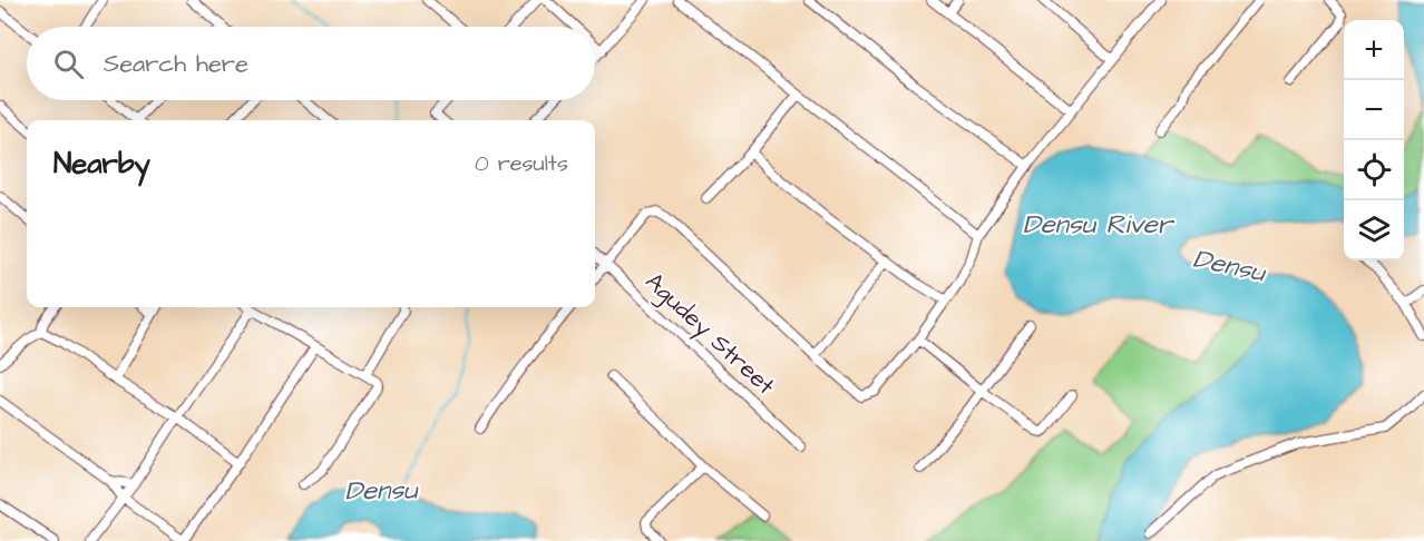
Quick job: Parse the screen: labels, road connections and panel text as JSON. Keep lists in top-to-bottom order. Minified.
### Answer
{"streets":{"street":["Agudey Street"]},"water":["Densu River","Densu"],"page":{"map_buttons":["+","−"],"search":"Search here","heading":["Nearby","0 results"]}}
